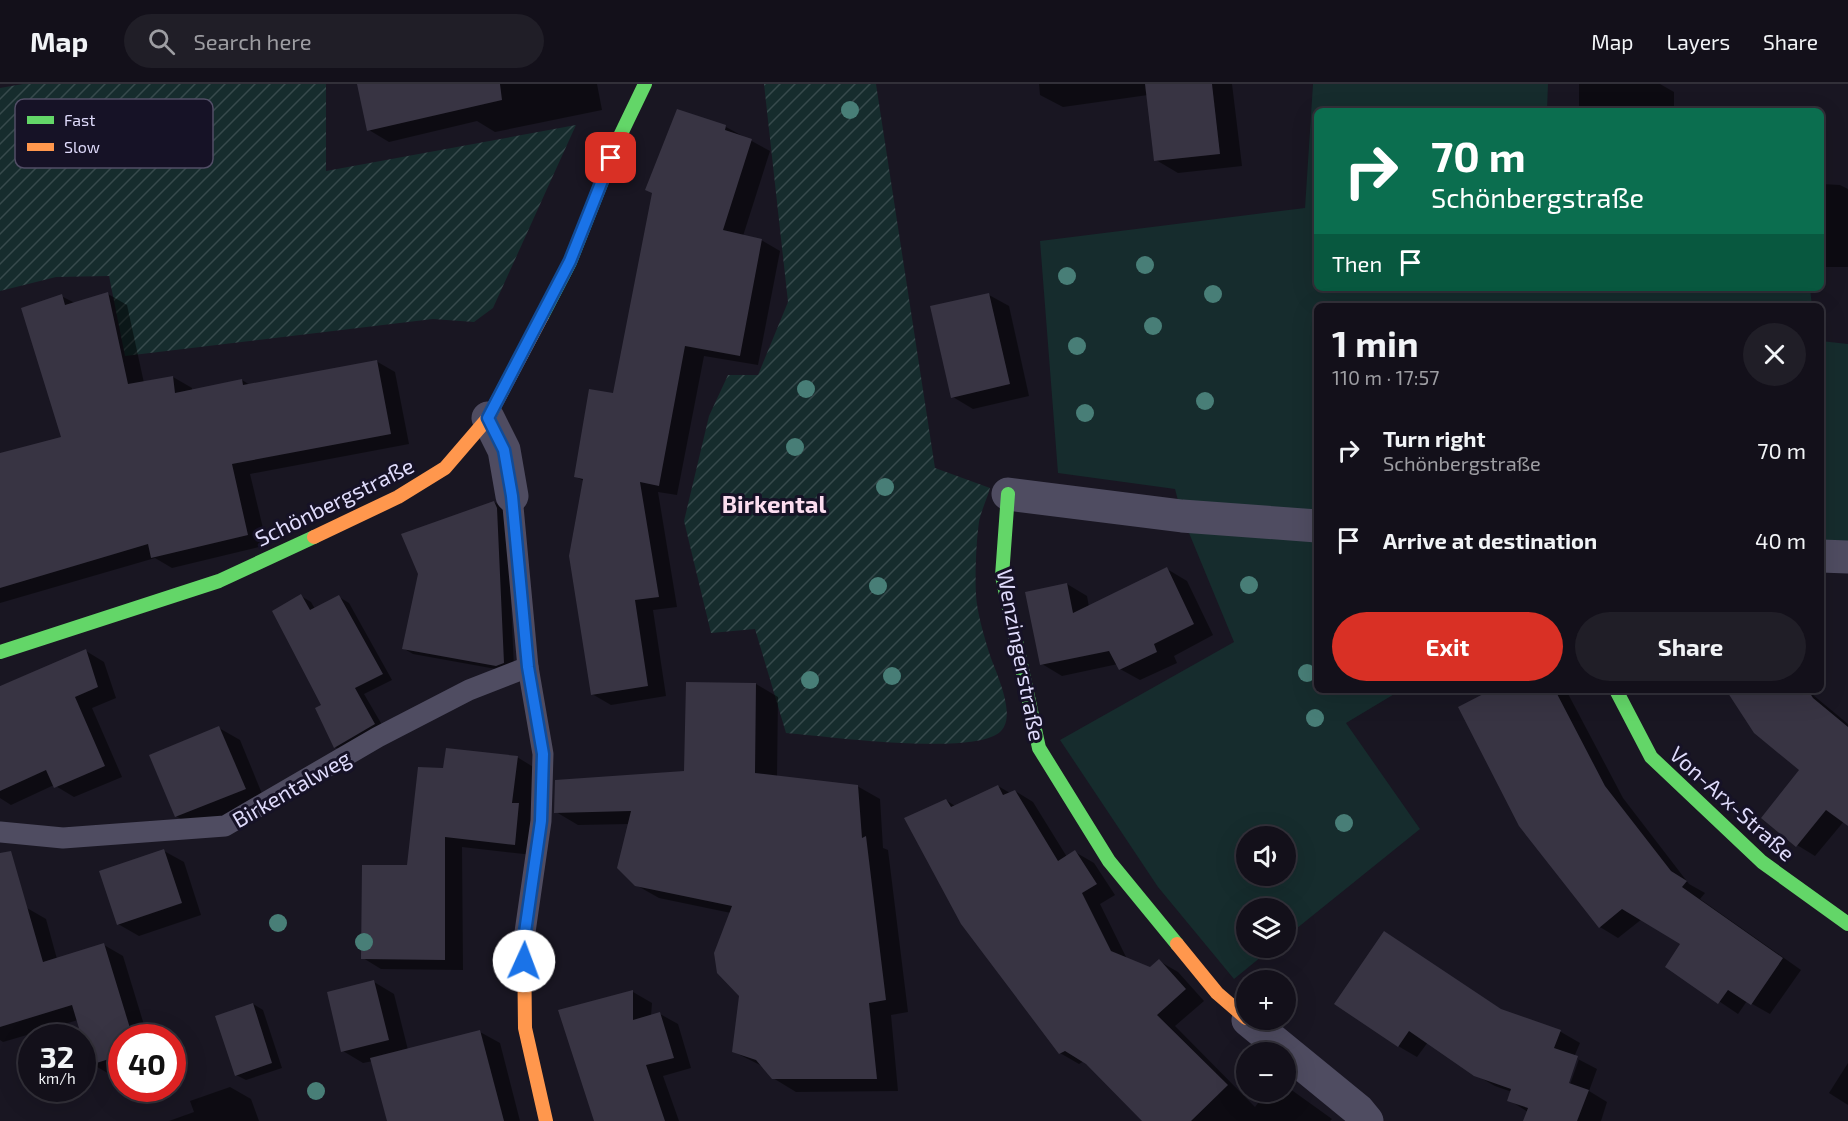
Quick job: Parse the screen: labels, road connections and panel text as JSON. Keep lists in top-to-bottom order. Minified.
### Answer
{"streets":{"street":["Schönbergstraße","Wenzingerstraße","Von-Arx-Straße"],"lane":["Birkentalweg"]},"districts":["Birkental"],"legend":["Fast","Slow"],"page":{"header":"Map","search":"Search here","nav":["Map","Layers","Share"],"turn":["70 m","Schönbergstraße"],"then":"Then","heading":["1 min","110 m · 17:57"],"list":[{"name":"Turn right","note":"Schönbergstraße","value":"70 m"},{"name":"Arrive at destination","value":"40 m"}],"buttons":["Exit","Share"],"map_buttons":["+","−"],"speed":"32 km/h","limit":"40"}}
